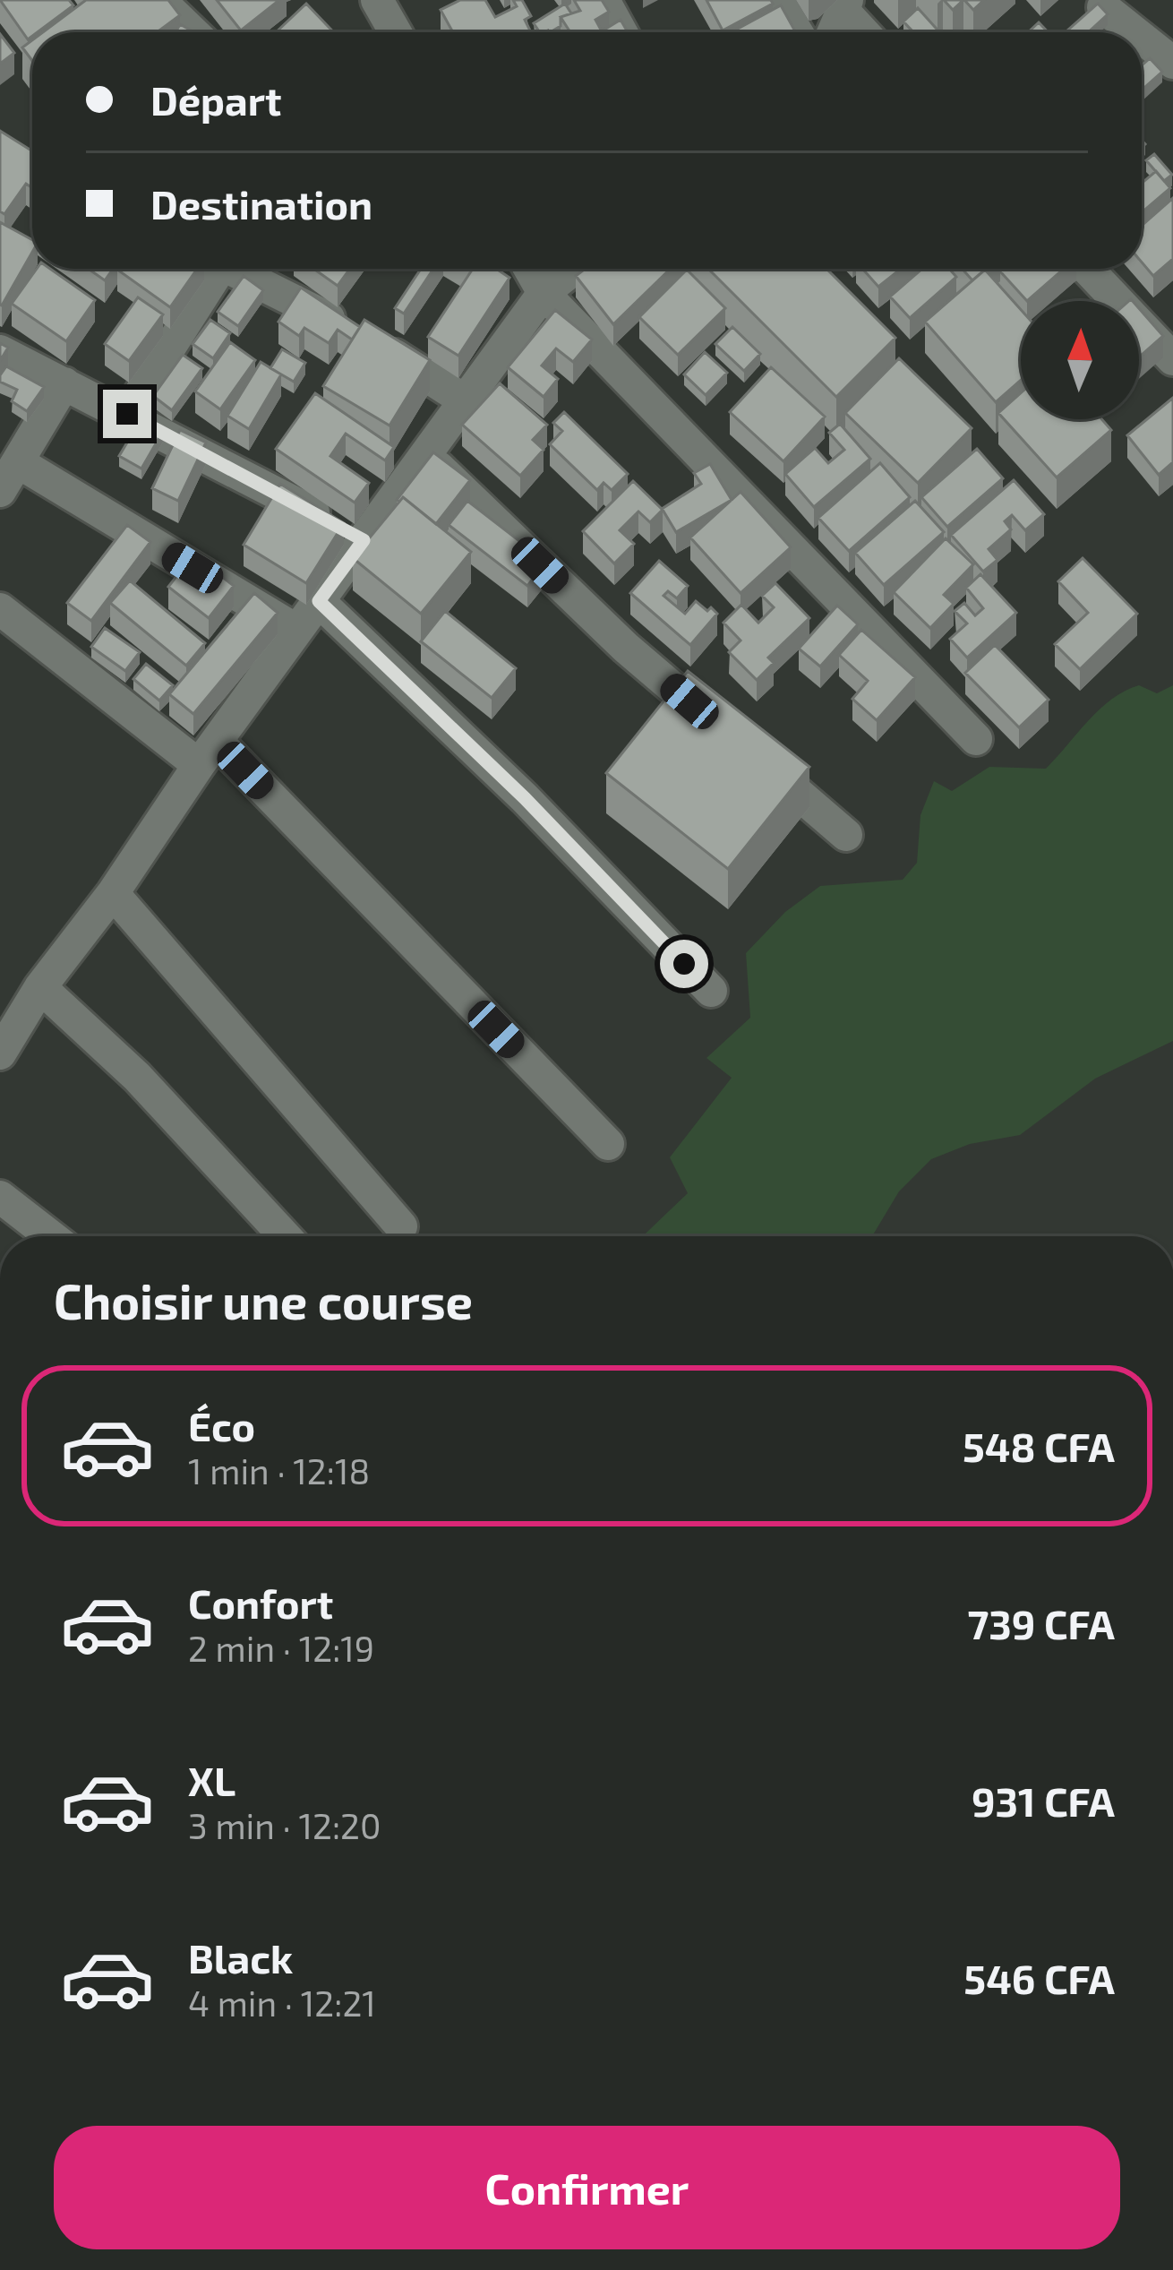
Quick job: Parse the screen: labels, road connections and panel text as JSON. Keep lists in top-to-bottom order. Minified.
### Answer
{"north":"top","page":{"banner":["Départ","Destination"],"heading":"Choisir une course","list":[{"name":"Éco","note":"1 min · 12:18","value":"548 CFA"},{"name":"Confort","note":"2 min · 12:19","value":"739 CFA"},{"name":"XL","note":"3 min · 12:20","value":"931 CFA"},{"name":"Black","note":"4 min · 12:21","value":"546 CFA"}],"buttons":"Confirmer"}}
